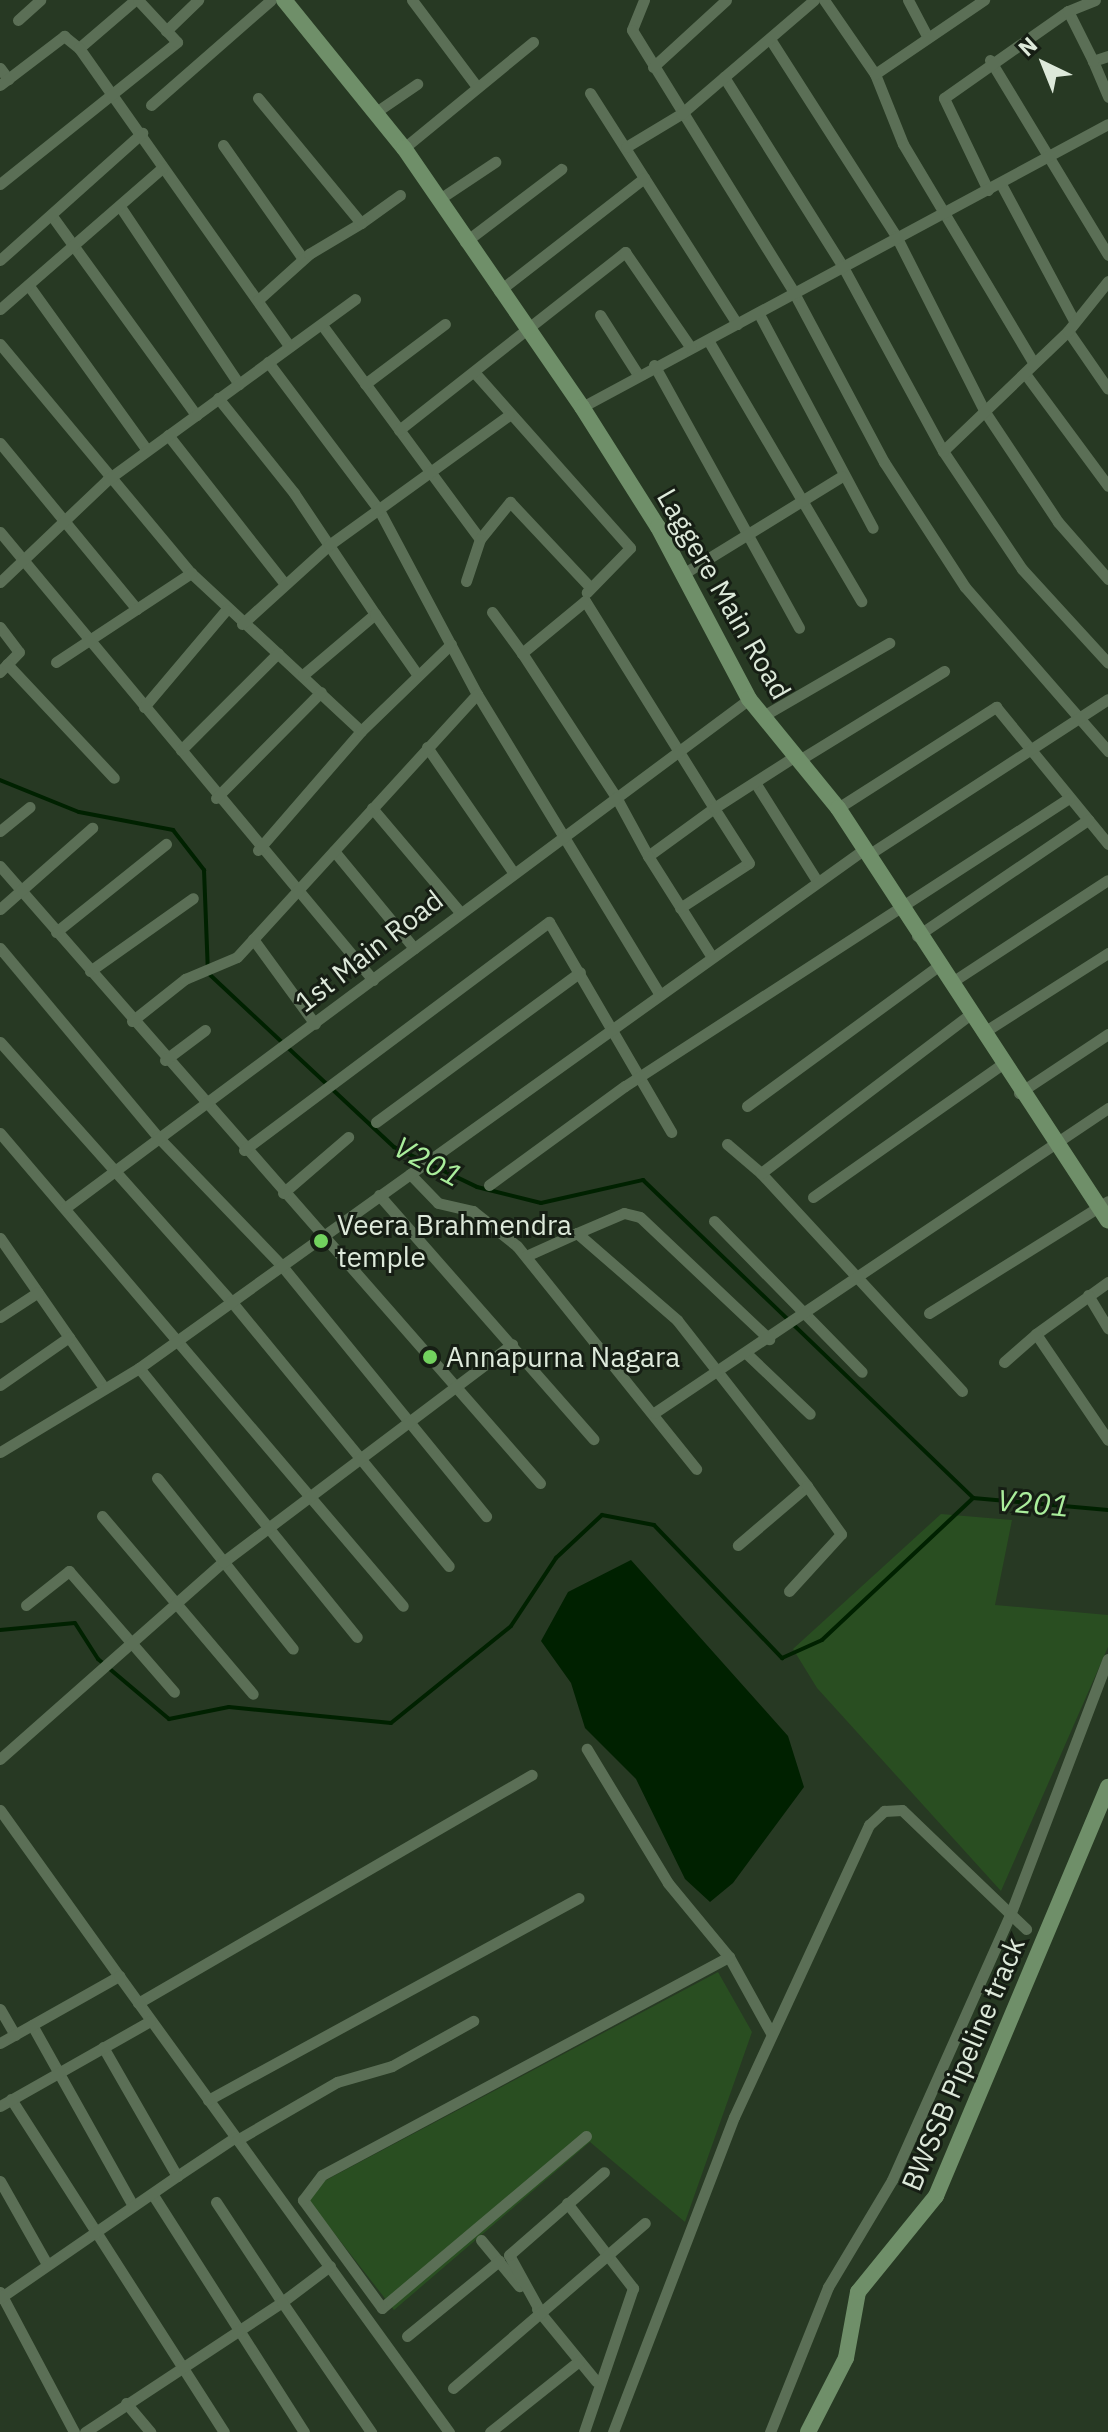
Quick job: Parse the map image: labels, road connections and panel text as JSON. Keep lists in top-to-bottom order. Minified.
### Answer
{"streets":{"street":["Laggere Main Road","1st Main Road","BWSSB Pipeline track"]},"crossings":[["Laggere Main Road","1st Main Road"]],"water":["V201"],"places":["Veera Brahmendra temple","Annapurna Nagara"],"north":"top left"}
